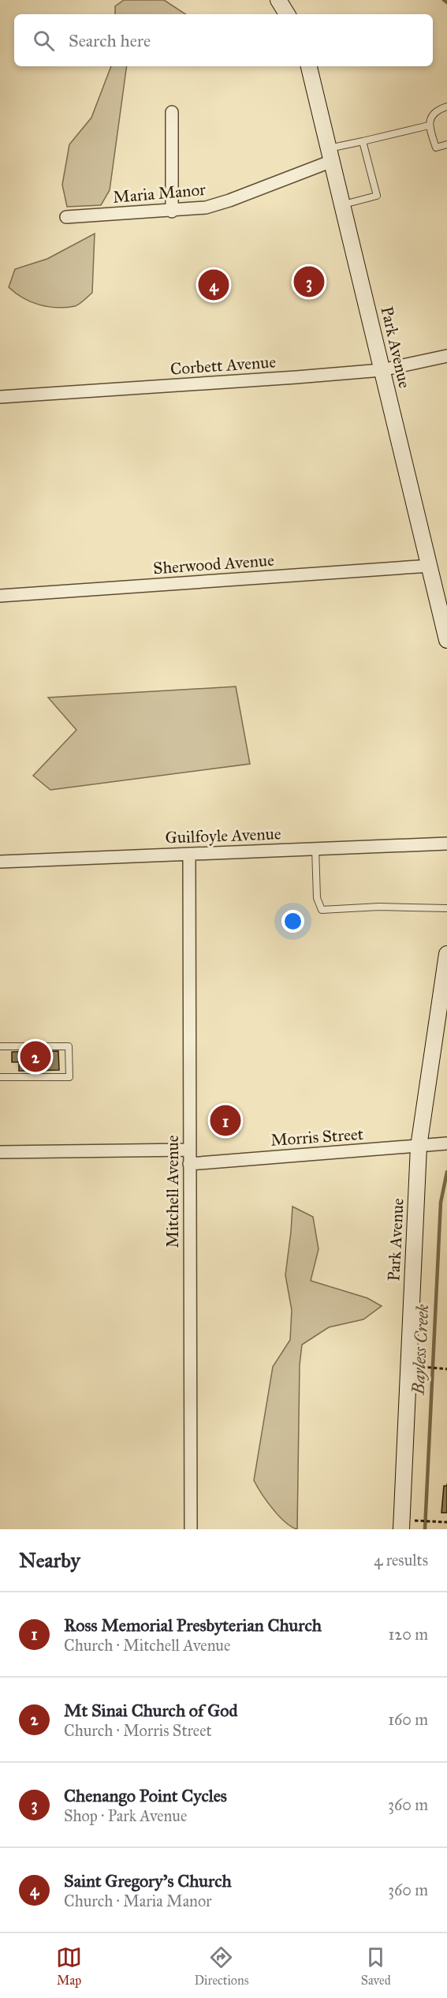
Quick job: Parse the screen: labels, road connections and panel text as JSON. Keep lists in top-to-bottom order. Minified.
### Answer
{"streets":{"street":["Maria Manor","Park Avenue","Corbett Avenue","Sherwood Avenue","Guilfoyle Avenue","Morris Street","Mitchell Avenue"]},"crossings":[["Maria Manor","Park Avenue"],["Park Avenue","Corbett Avenue"],["Park Avenue","Sherwood Avenue"],["Park Avenue","Morris Street"],["Guilfoyle Avenue","Mitchell Avenue"],["Morris Street","Mitchell Avenue"]],"water":["Bayless Creek"],"page":{"search":"Search here","pins":["3","4","2","1"],"heading":["Nearby","4 results"],"list":[{"mark":"1","name":"Ross Memorial Presbyterian Church","note":"Church · Mitchell Avenue","value":"120 m"},{"mark":"2","name":"Mt Sinai Church of God","note":"Church · Morris Street","value":"160 m"},{"mark":"3","name":"Chenango Point Cycles","note":"Shop · Park Avenue","value":"360 m"},{"mark":"4","name":"Saint Gregory's Church","note":"Church · Maria Manor","value":"360 m"}],"nav":["Map","Directions","Saved"]}}
